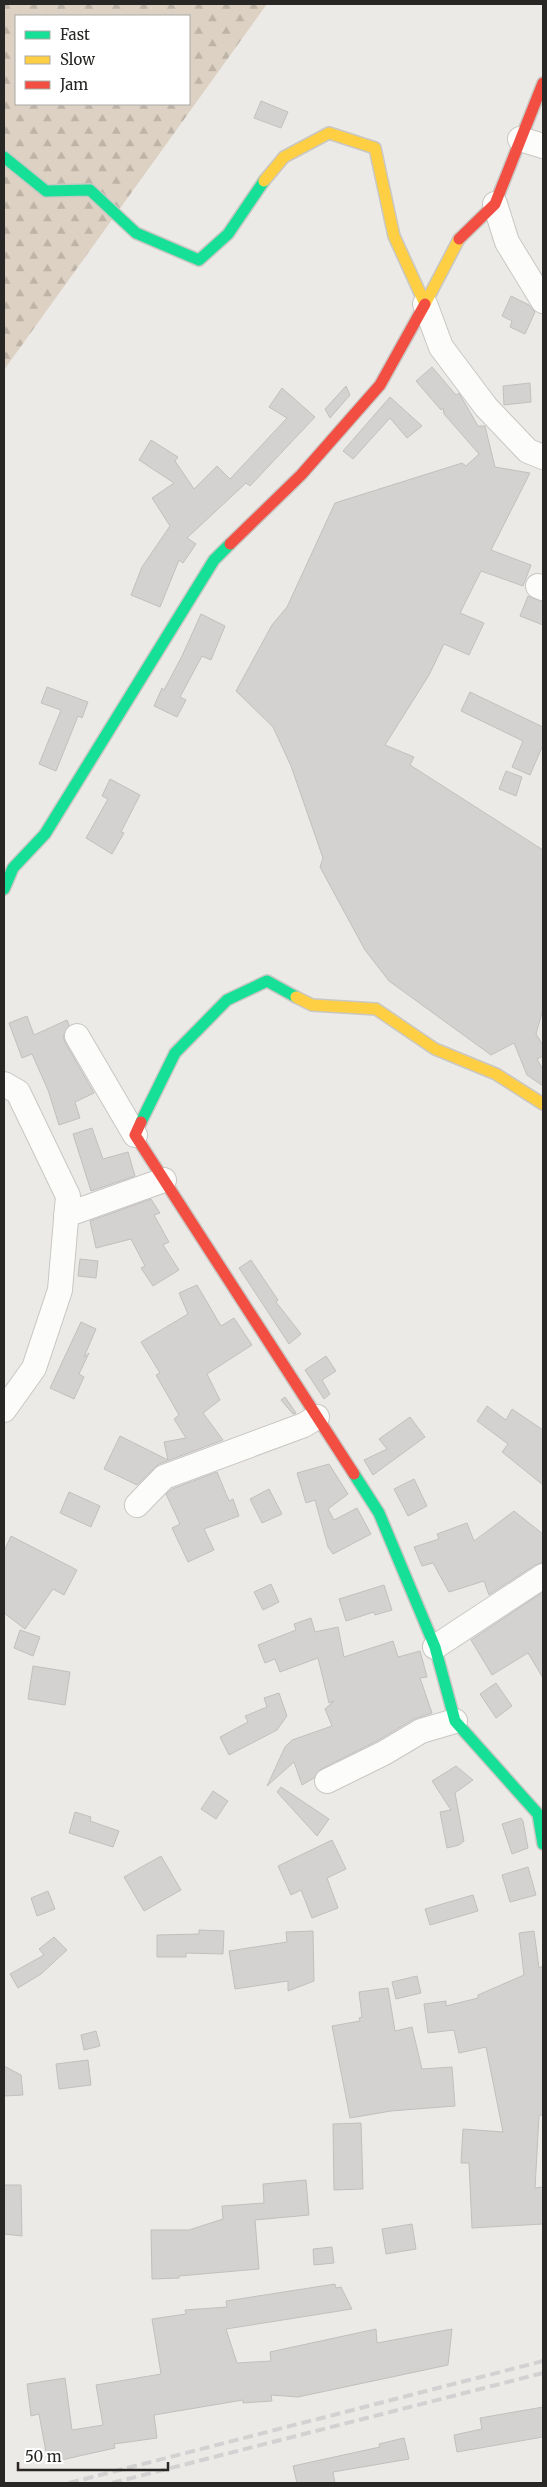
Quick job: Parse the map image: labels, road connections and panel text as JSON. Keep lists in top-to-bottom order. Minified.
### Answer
{"legend":["Fast","Slow","Jam"],"scale_bar":"50 m"}
